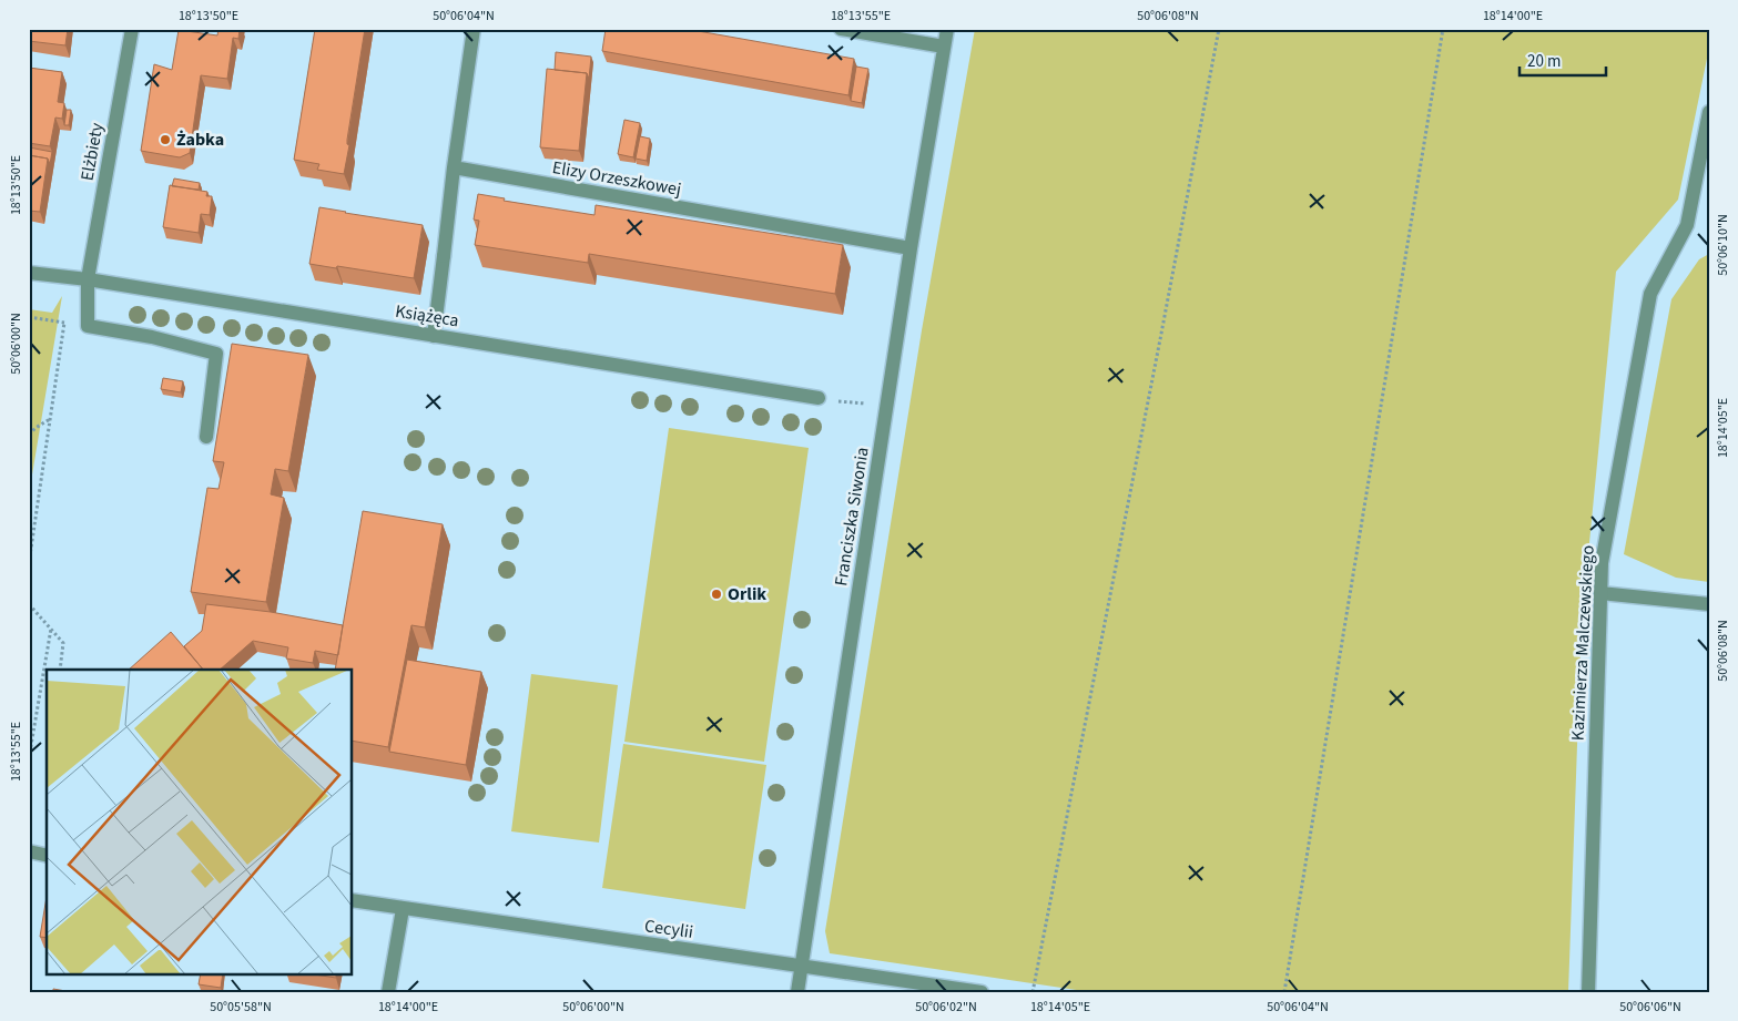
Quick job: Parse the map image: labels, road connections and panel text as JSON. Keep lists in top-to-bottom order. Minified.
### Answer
{"streets":{"street":["Elżbiety","Elizy Orzeszkowej","Książęca","Franciszka Siwonia","Kazimierza Malczewskiego","Cecylii"]},"crossings":[["Elżbiety","Książęca"],["Elizy Orzeszkowej","Franciszka Siwonia"],["Franciszka Siwonia","Cecylii"]],"places":["Żabka","Orlik"],"scale_bar":"20 m","coordinates":["18°13'50\"E","50°06'04\"N","18°13'55\"E","50°06'08\"N","18°14'00\"E","50°06'10\"N","50°06'00\"N","18°14'05\"E","50°05'58\"N","50°06'02\"N","50°06'06\"N"]}
